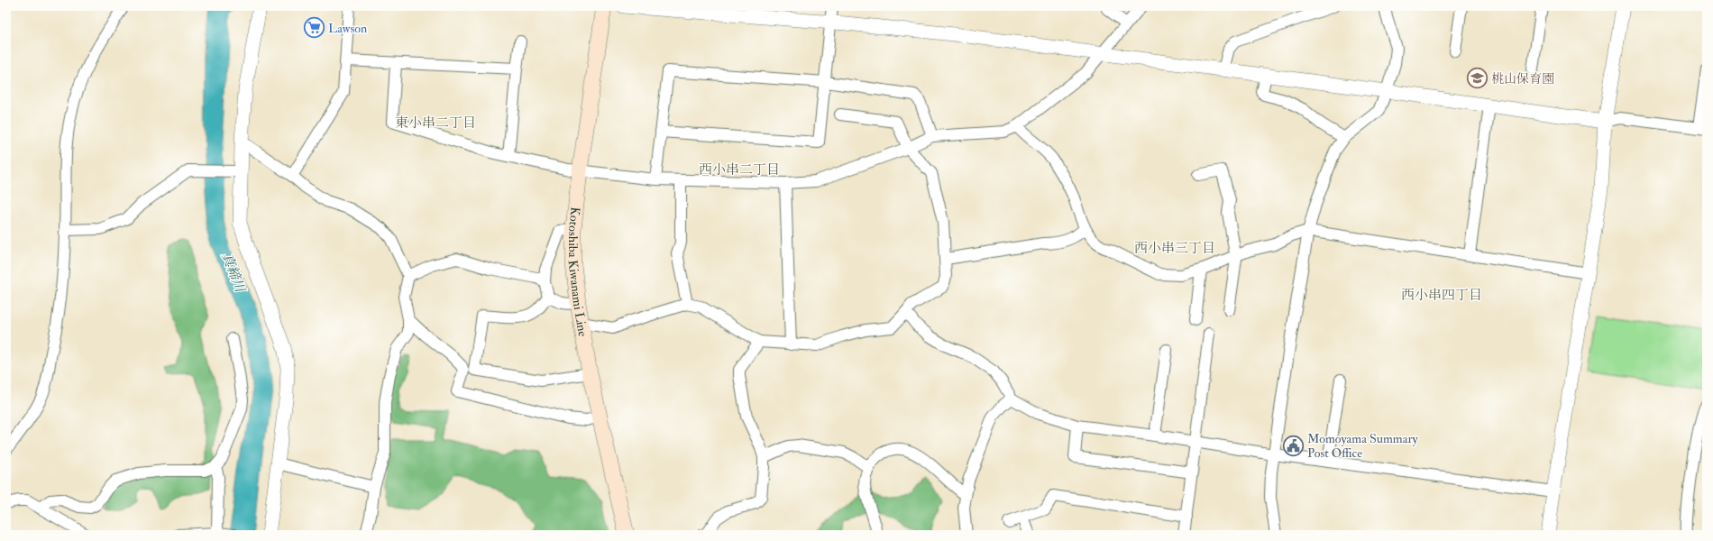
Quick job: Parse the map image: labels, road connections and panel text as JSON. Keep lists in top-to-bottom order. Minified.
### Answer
{"streets":{"main road":["Kotoshiba Kiwanami Line"]},"districts":["東小串二丁目","西小串二丁目","西小串三丁目","西小串四丁目"],"water":["真締川"],"places":{"supermarket":["Lawson"],"school or university":["桃山保育園"],"public building":["Momoyama Summary Post Office"]}}
